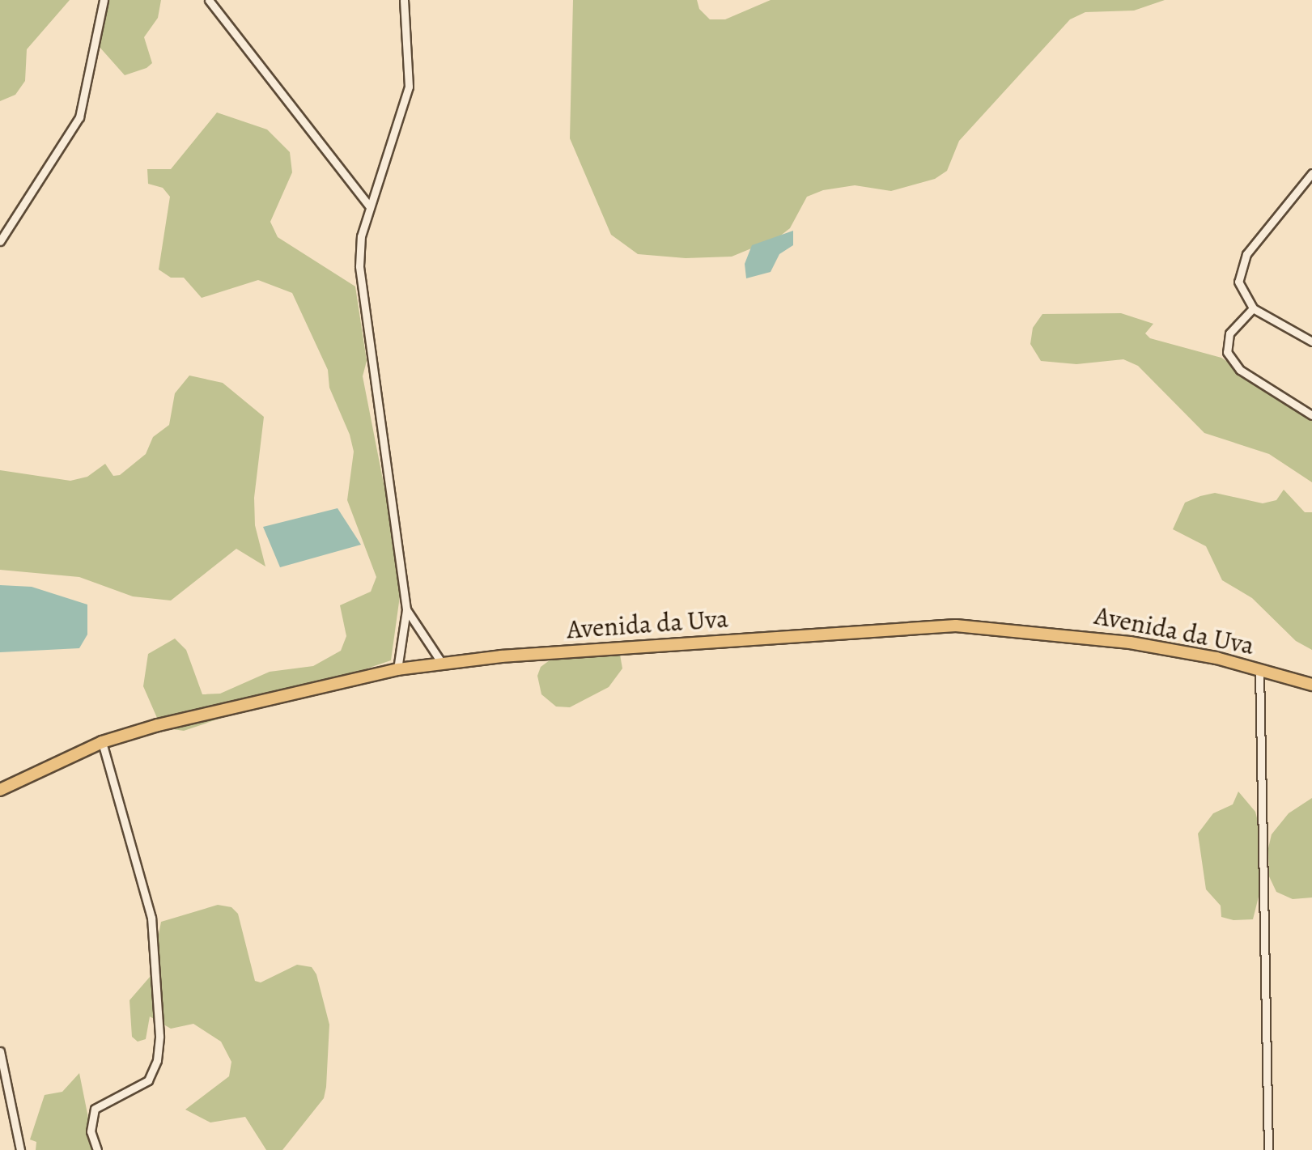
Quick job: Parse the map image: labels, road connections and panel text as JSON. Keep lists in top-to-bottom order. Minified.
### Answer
{"streets":{"main road":["Avenida da Uva"]}}
